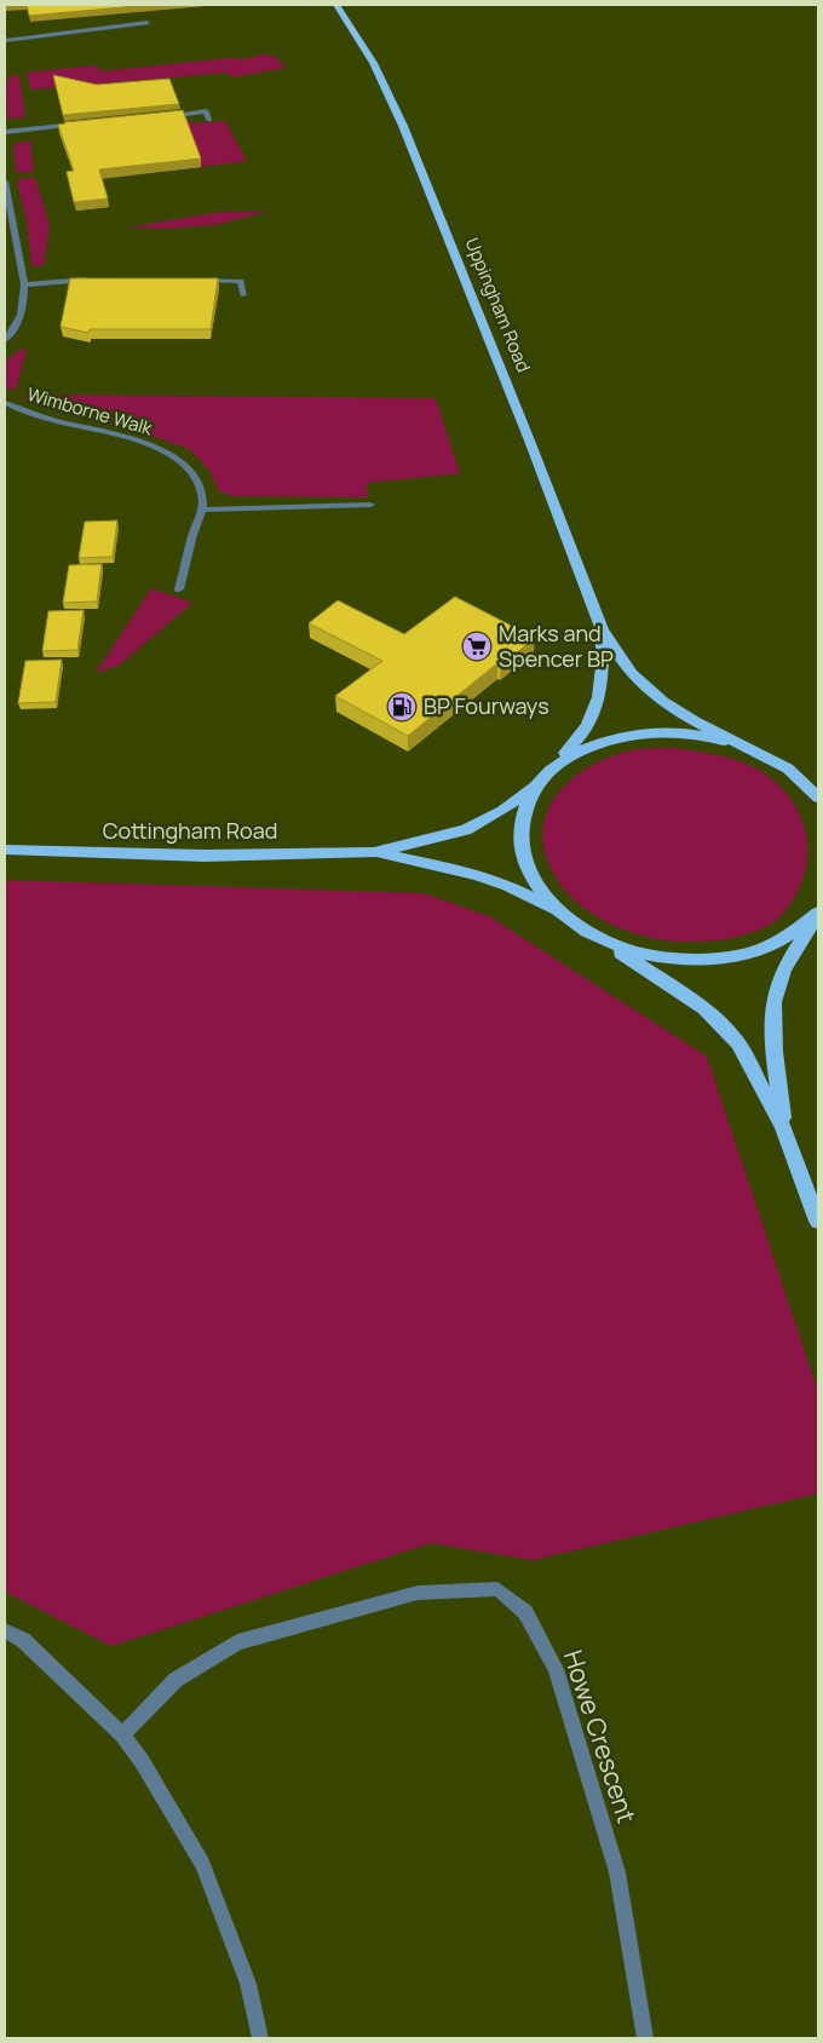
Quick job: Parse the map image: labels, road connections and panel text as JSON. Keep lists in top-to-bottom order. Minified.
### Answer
{"streets":{"highway":["Uppingham Road","Cottingham Road"],"street":["Wimborne Walk","Howe Crescent"]},"places":{"supermarket":["Marks and Spencer BP"],"fuel station":["BP Fourways"]}}
